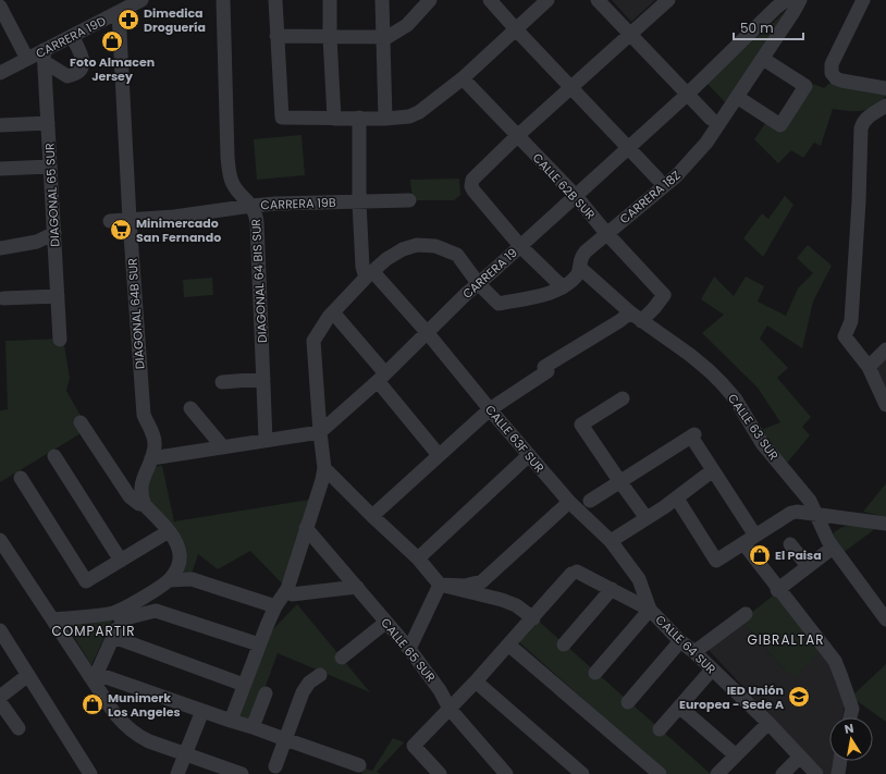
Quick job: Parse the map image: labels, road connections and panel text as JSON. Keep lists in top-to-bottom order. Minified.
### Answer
{"streets":{"street":["CARRERA 19D","CALLE 62B SUR","DIAGONAL 65 SUR","CARRERA 18Z","CARRERA 19B","CARRERA 19","DIAGONAL 64 BIS SUR","DIAGONAL 64B SUR","CALLE 63 SUR","CALLE 63F SUR","CALLE 64 SUR","CALLE 65 SUR"]},"crossings":[["CARRERA 19D","DIAGONAL 65 SUR"],["CARRERA 19D","DIAGONAL 64B SUR"],["CALLE 62B SUR","CARRERA 18Z"],["CALLE 62B SUR","CARRERA 19"],["CALLE 62B SUR","CALLE 63 SUR"],["CARRERA 18Z","CARRERA 19"],["CARRERA 18Z","CALLE 63 SUR"],["CARRERA 19B","DIAGONAL 64 BIS SUR"],["CARRERA 19B","DIAGONAL 64B SUR"],["CARRERA 19","CALLE 63F SUR"],["CALLE 63F SUR","CALLE 64 SUR"]],"districts":["COMPARTIR","GIBRALTAR"],"places":{"pharmacy":["Dimedica Droguería"],"shop":["Foto Almacen Jersey","El Paisa","Munimerk Los Angeles"],"supermarket":["Minimercado San Fernando"],"school or university":["IED Unión Europea - Sede A"]},"scale_bar":"50 m","north":"top"}
